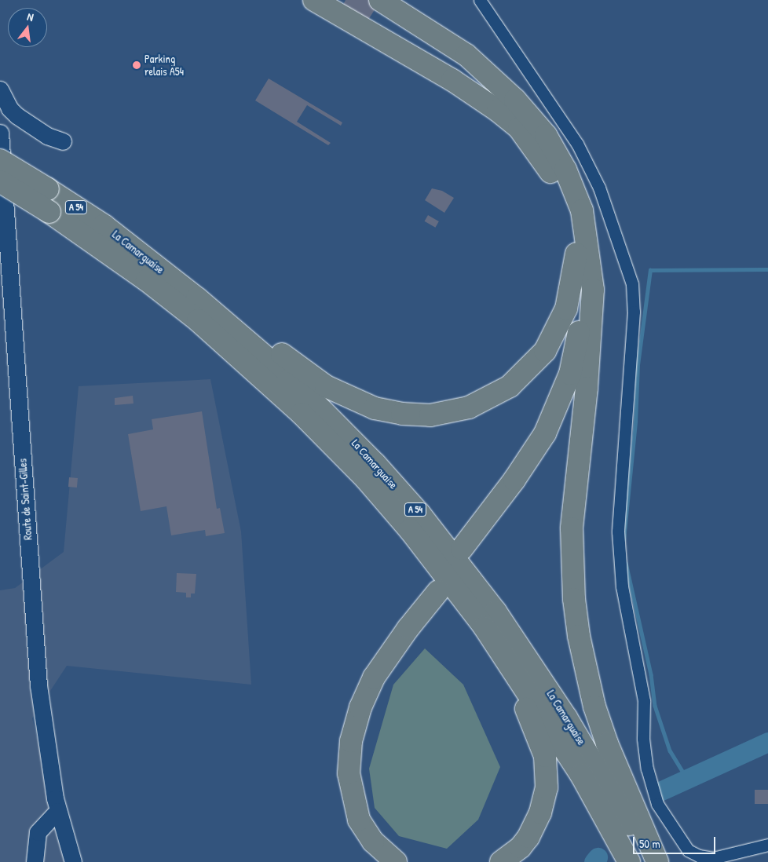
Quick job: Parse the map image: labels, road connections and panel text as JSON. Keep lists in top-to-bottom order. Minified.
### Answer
{"streets":{"highway":["A 54","La Camarguaise"],"main road":["Route de Saint-Gilles"]},"places":["Parking relais A54"],"scale_bar":"50 m","north":"top"}
